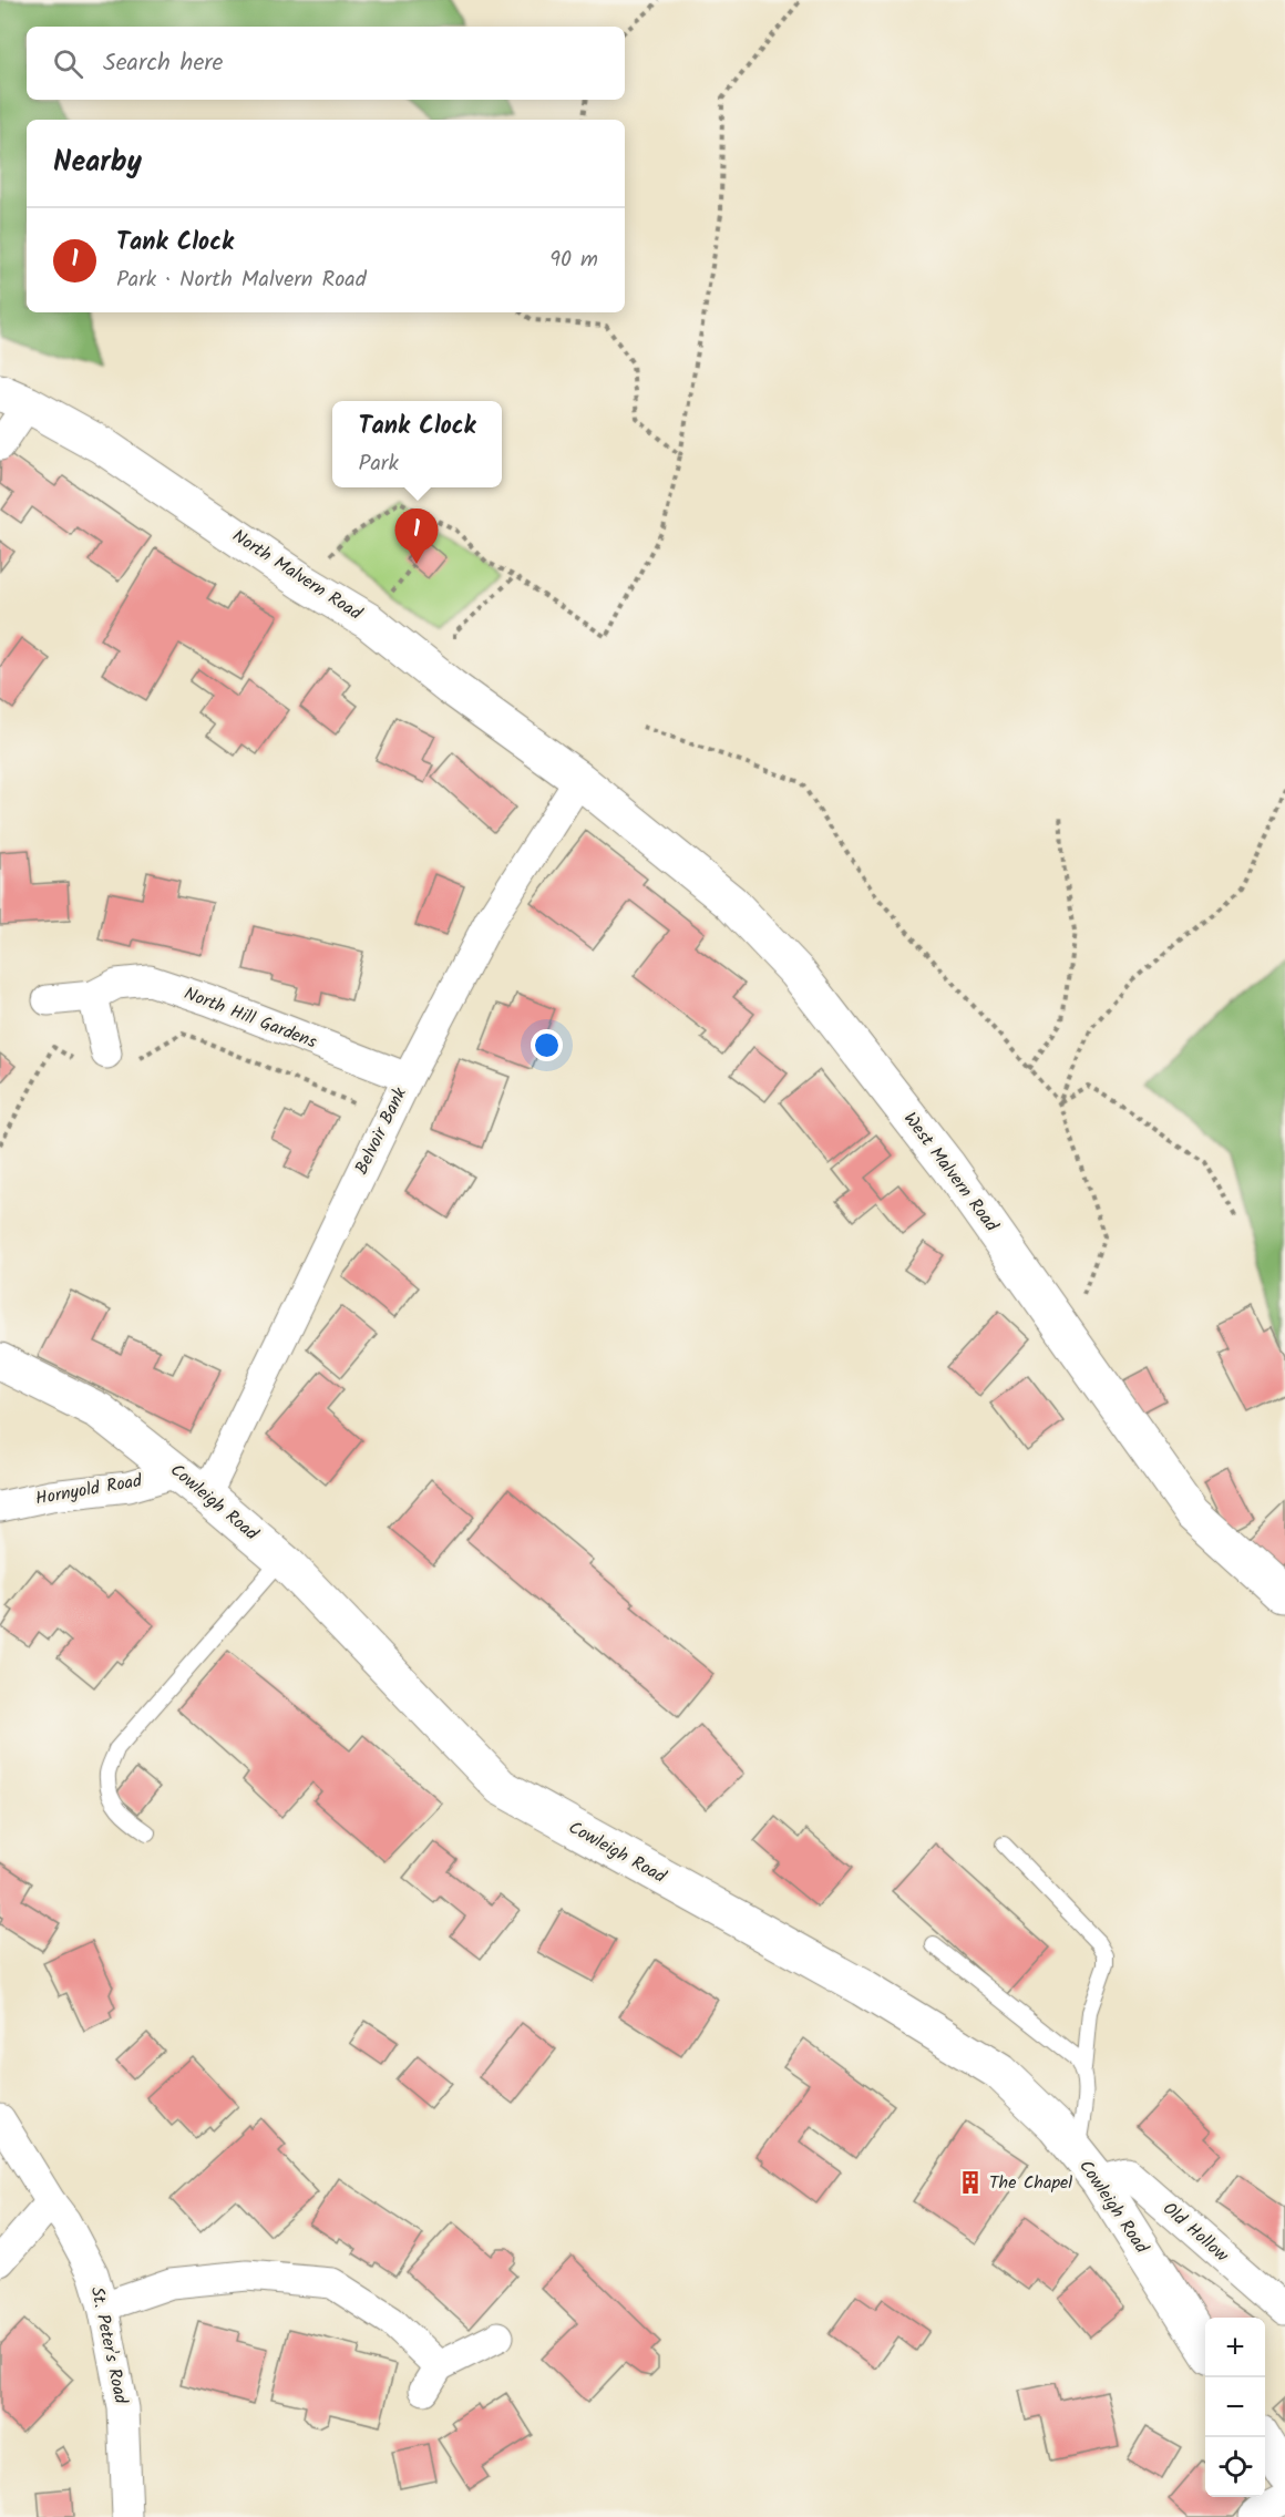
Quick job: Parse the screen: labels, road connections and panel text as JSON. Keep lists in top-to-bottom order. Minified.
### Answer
{"streets":{"main road":["North Malvern Road","West Malvern Road","Cowleigh Road"],"street":["North Hill Gardens","Belvoir Bank","Hornyold Road","Old Hollow","St. Peter's Road"]},"crossings":[["North Malvern Road","Belvoir Bank"],["North Malvern Road","West Malvern Road"],["North Hill Gardens","Belvoir Bank"],["Belvoir Bank","West Malvern Road"],["Belvoir Bank","Cowleigh Road"],["Hornyold Road","Cowleigh Road"],["Cowleigh Road","Old Hollow"]],"places":{"building":["The Chapel"]},"page":{"search":"Search here","heading":"Nearby","list":[{"mark":"1","name":"Tank Clock","note":"Park · North Malvern Road","value":"90 m"}],"popup":["Tank Clock","Park"],"pins":"1","map_buttons":["+","−"]}}
